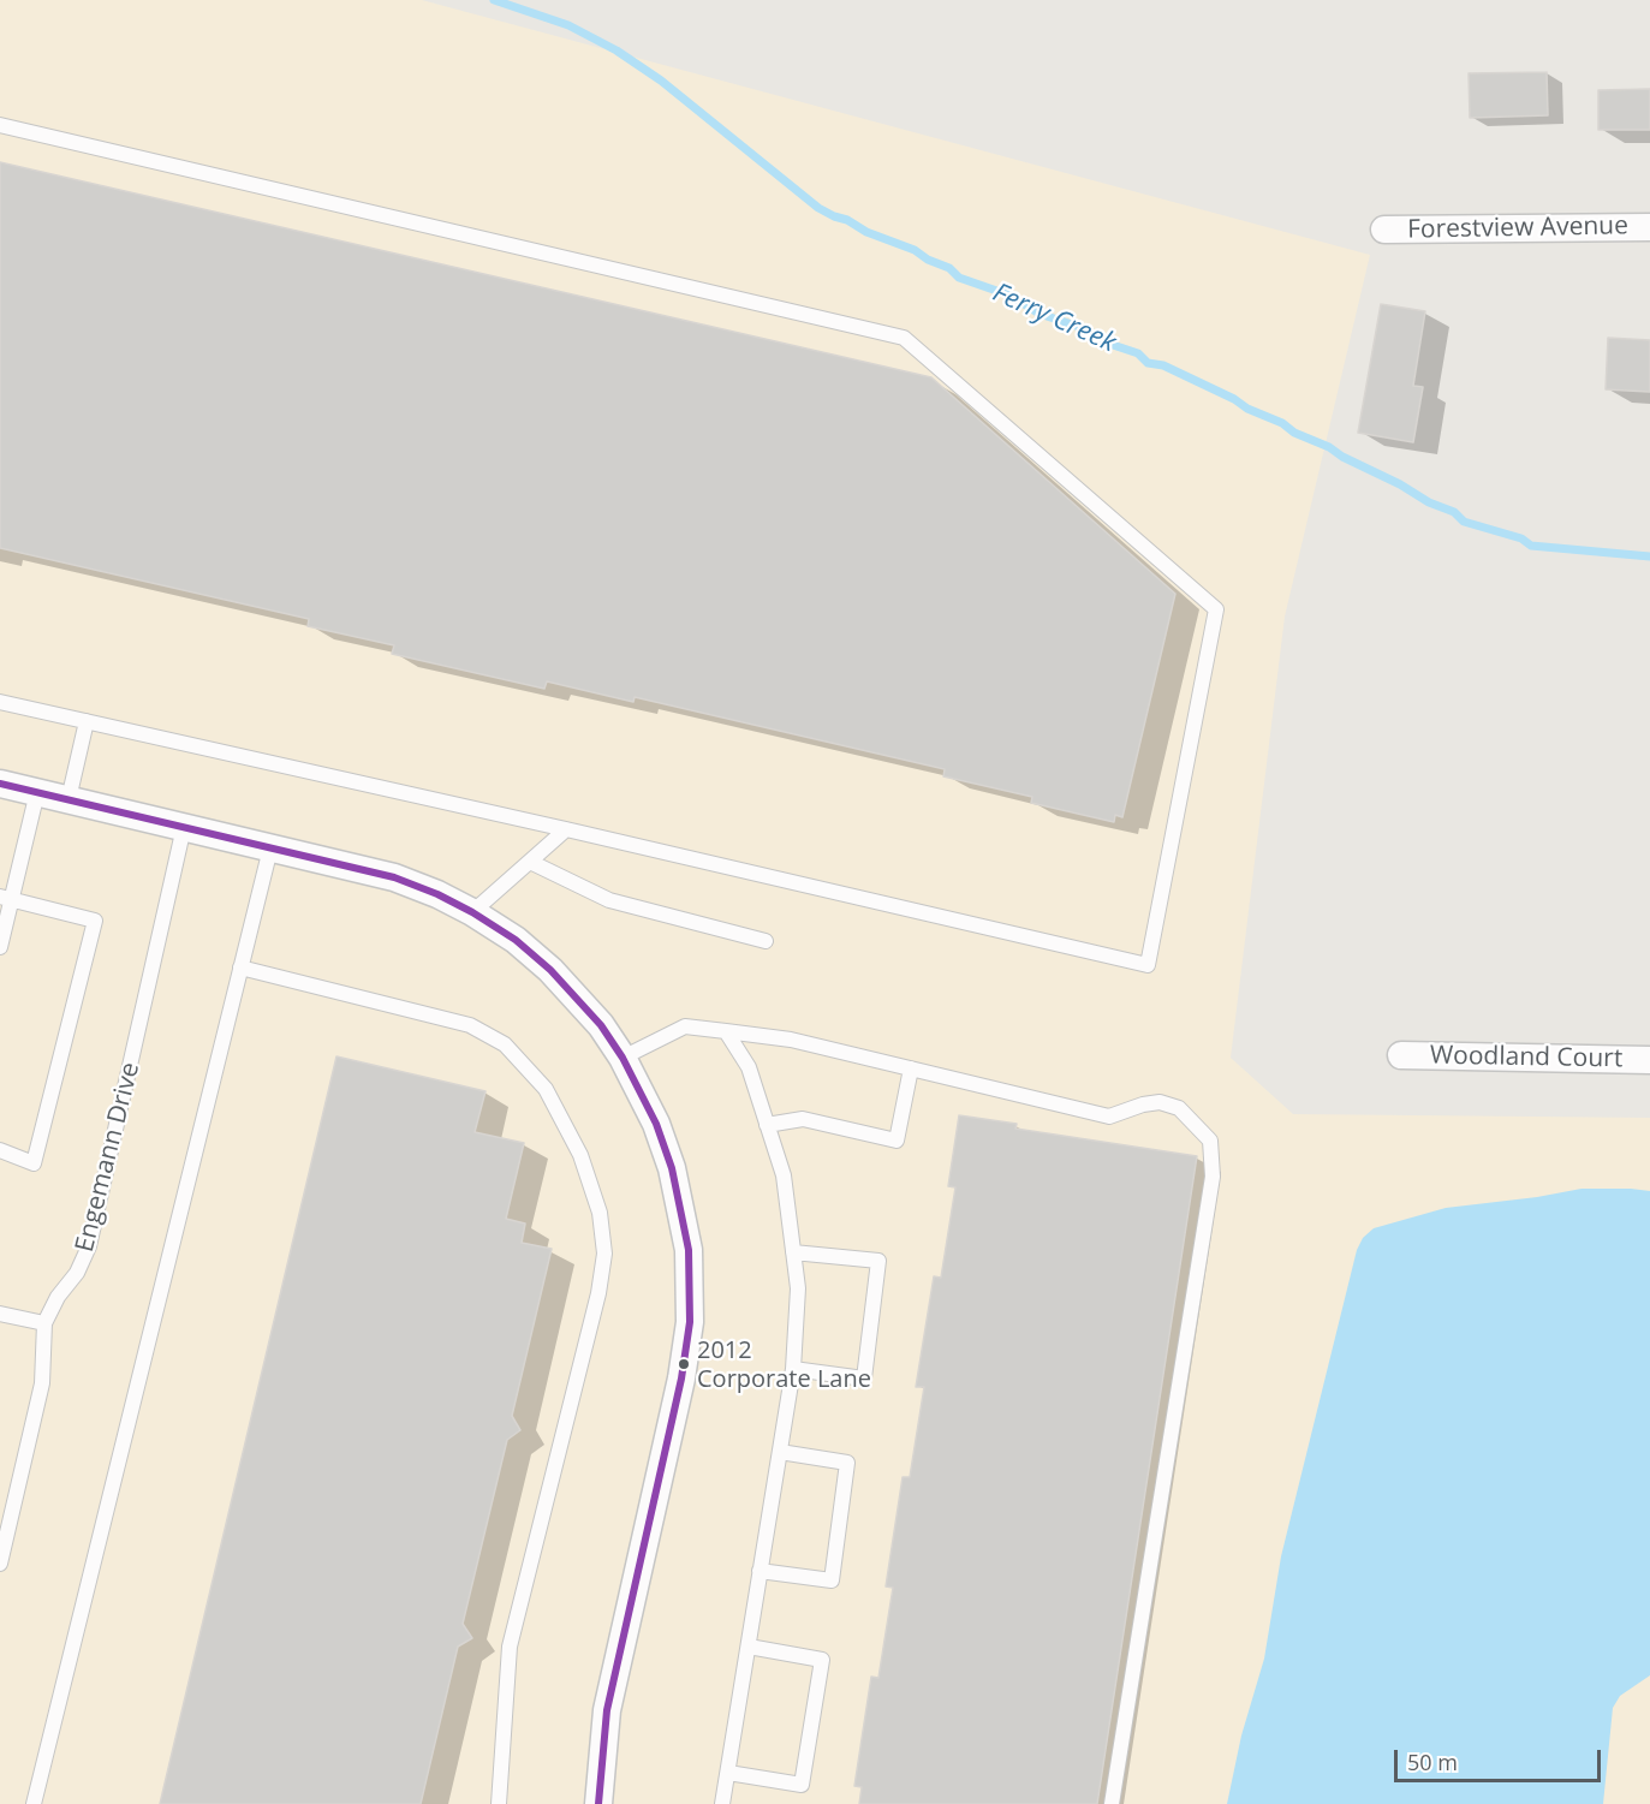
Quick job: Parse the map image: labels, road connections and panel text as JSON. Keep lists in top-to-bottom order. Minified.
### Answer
{"streets":{"street":["Forestview Avenue","Woodland Court"],"lane":["Engemann Drive"]},"water":["Ferry Creek"],"places":["2012 Corporate Lane"],"scale_bar":"50 m"}
